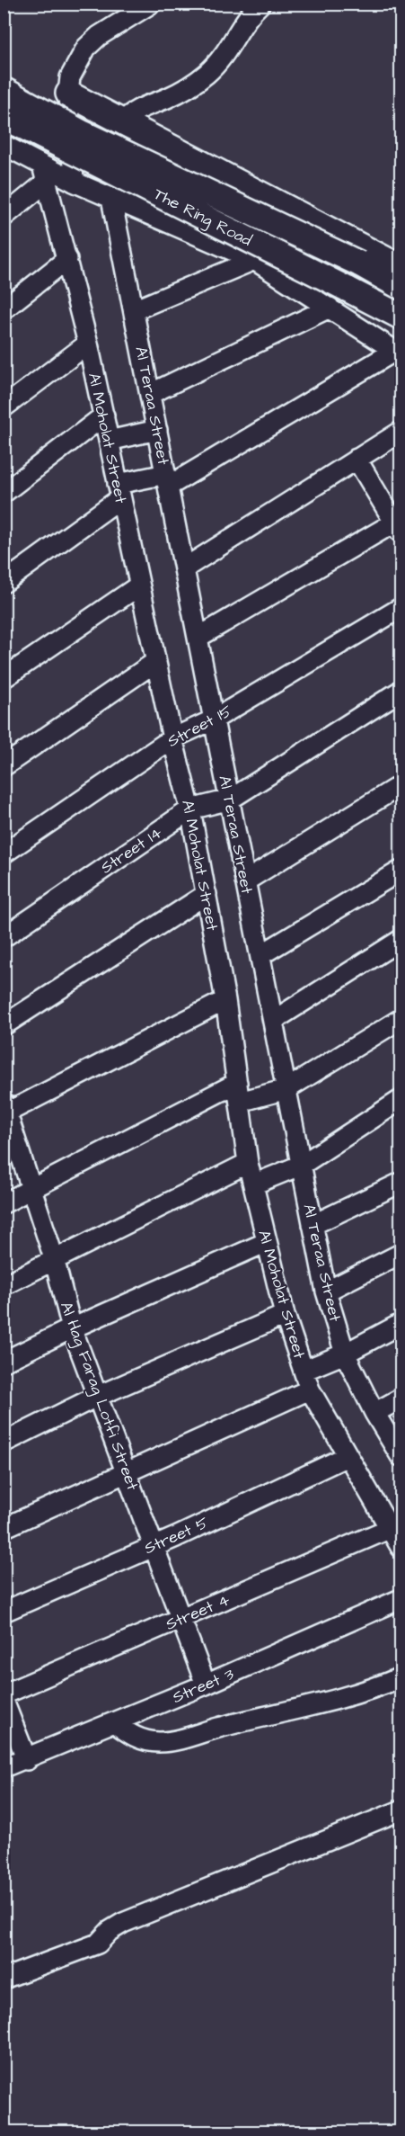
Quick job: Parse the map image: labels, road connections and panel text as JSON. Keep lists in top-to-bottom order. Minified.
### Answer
{"streets":{"main road":["The Ring Road"],"street":["Al Teraa Street","Al Moholat Street","Street 15","Street 14","Al Hag Farag Lotfi Street","Street 5","Street 4","Street 3"]},"crossings":[["Al Teraa Street","Street 15"],["Al Teraa Street","Street 14"],["Al Moholat Street","Street 15"],["Al Moholat Street","Street 14"],["Al Moholat Street","Street 5"],["Al Moholat Street","Street 4"],["Al Hag Farag Lotfi Street","Street 5"],["Al Hag Farag Lotfi Street","Street 4"],["Al Hag Farag Lotfi Street","Street 3"]]}
